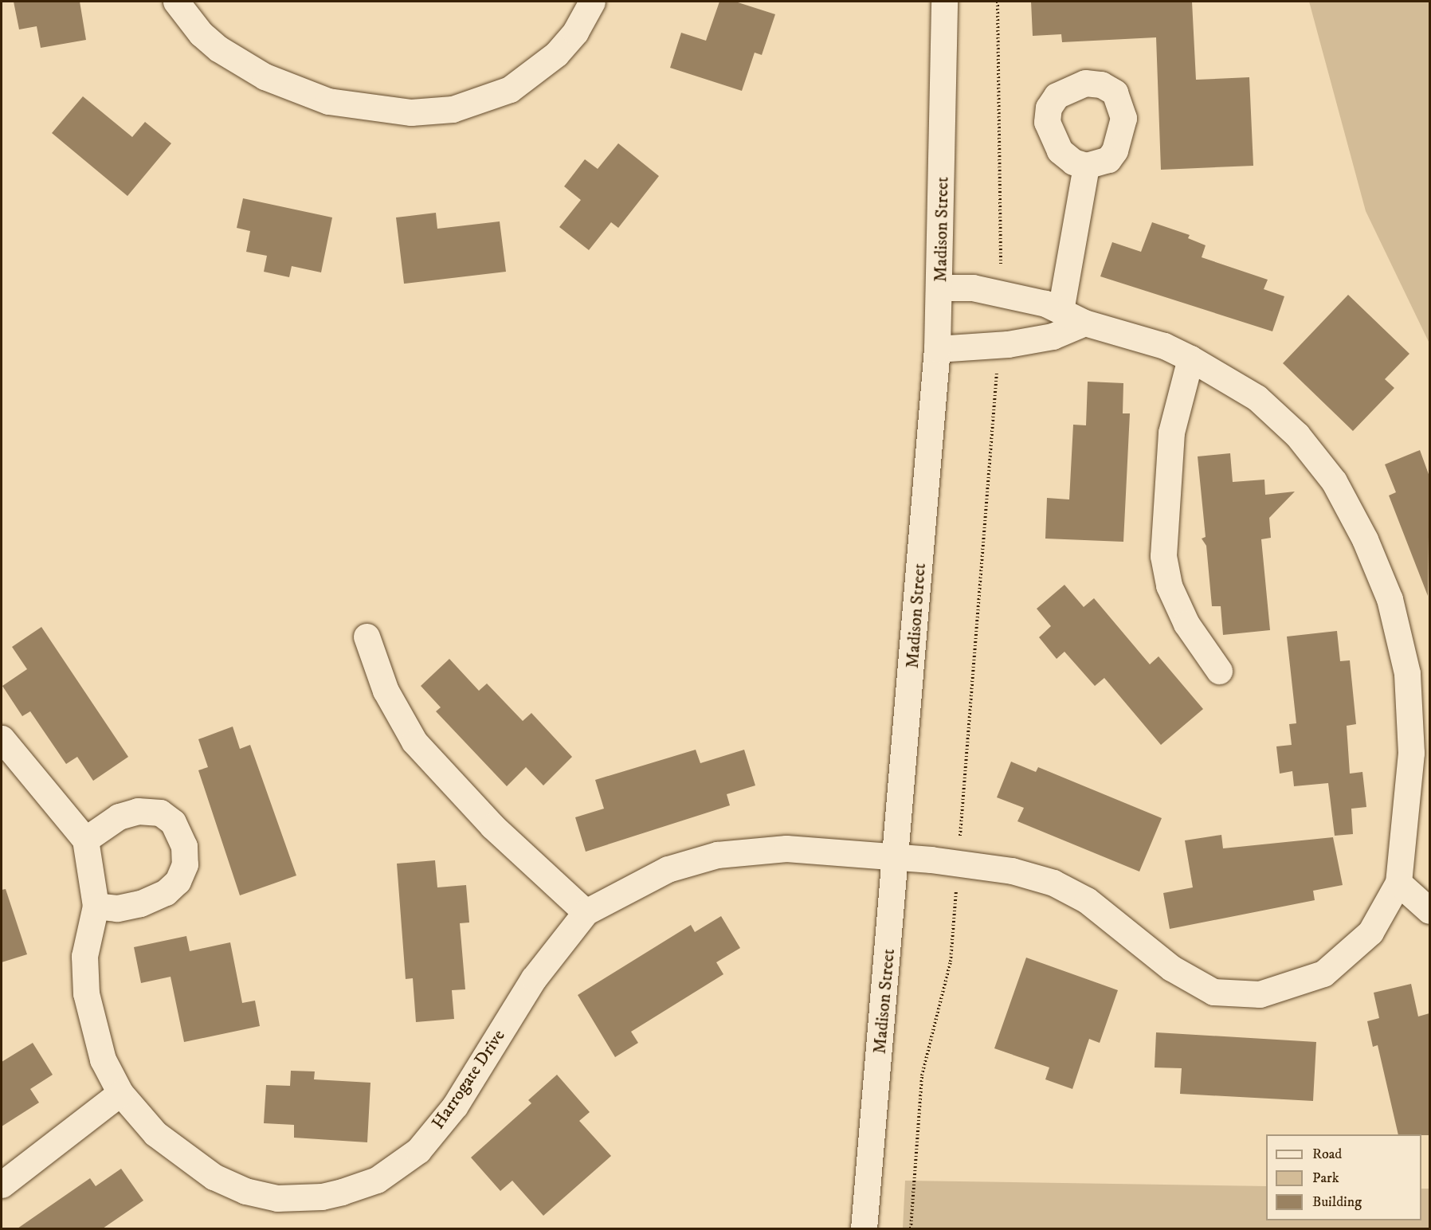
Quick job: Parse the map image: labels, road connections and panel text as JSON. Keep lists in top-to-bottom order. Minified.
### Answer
{"streets":{"street":["Madison Street","Harrogate Drive"]},"crossings":[["Madison Street","Harrogate Drive"]],"legend":["Road","Park","Building"]}
